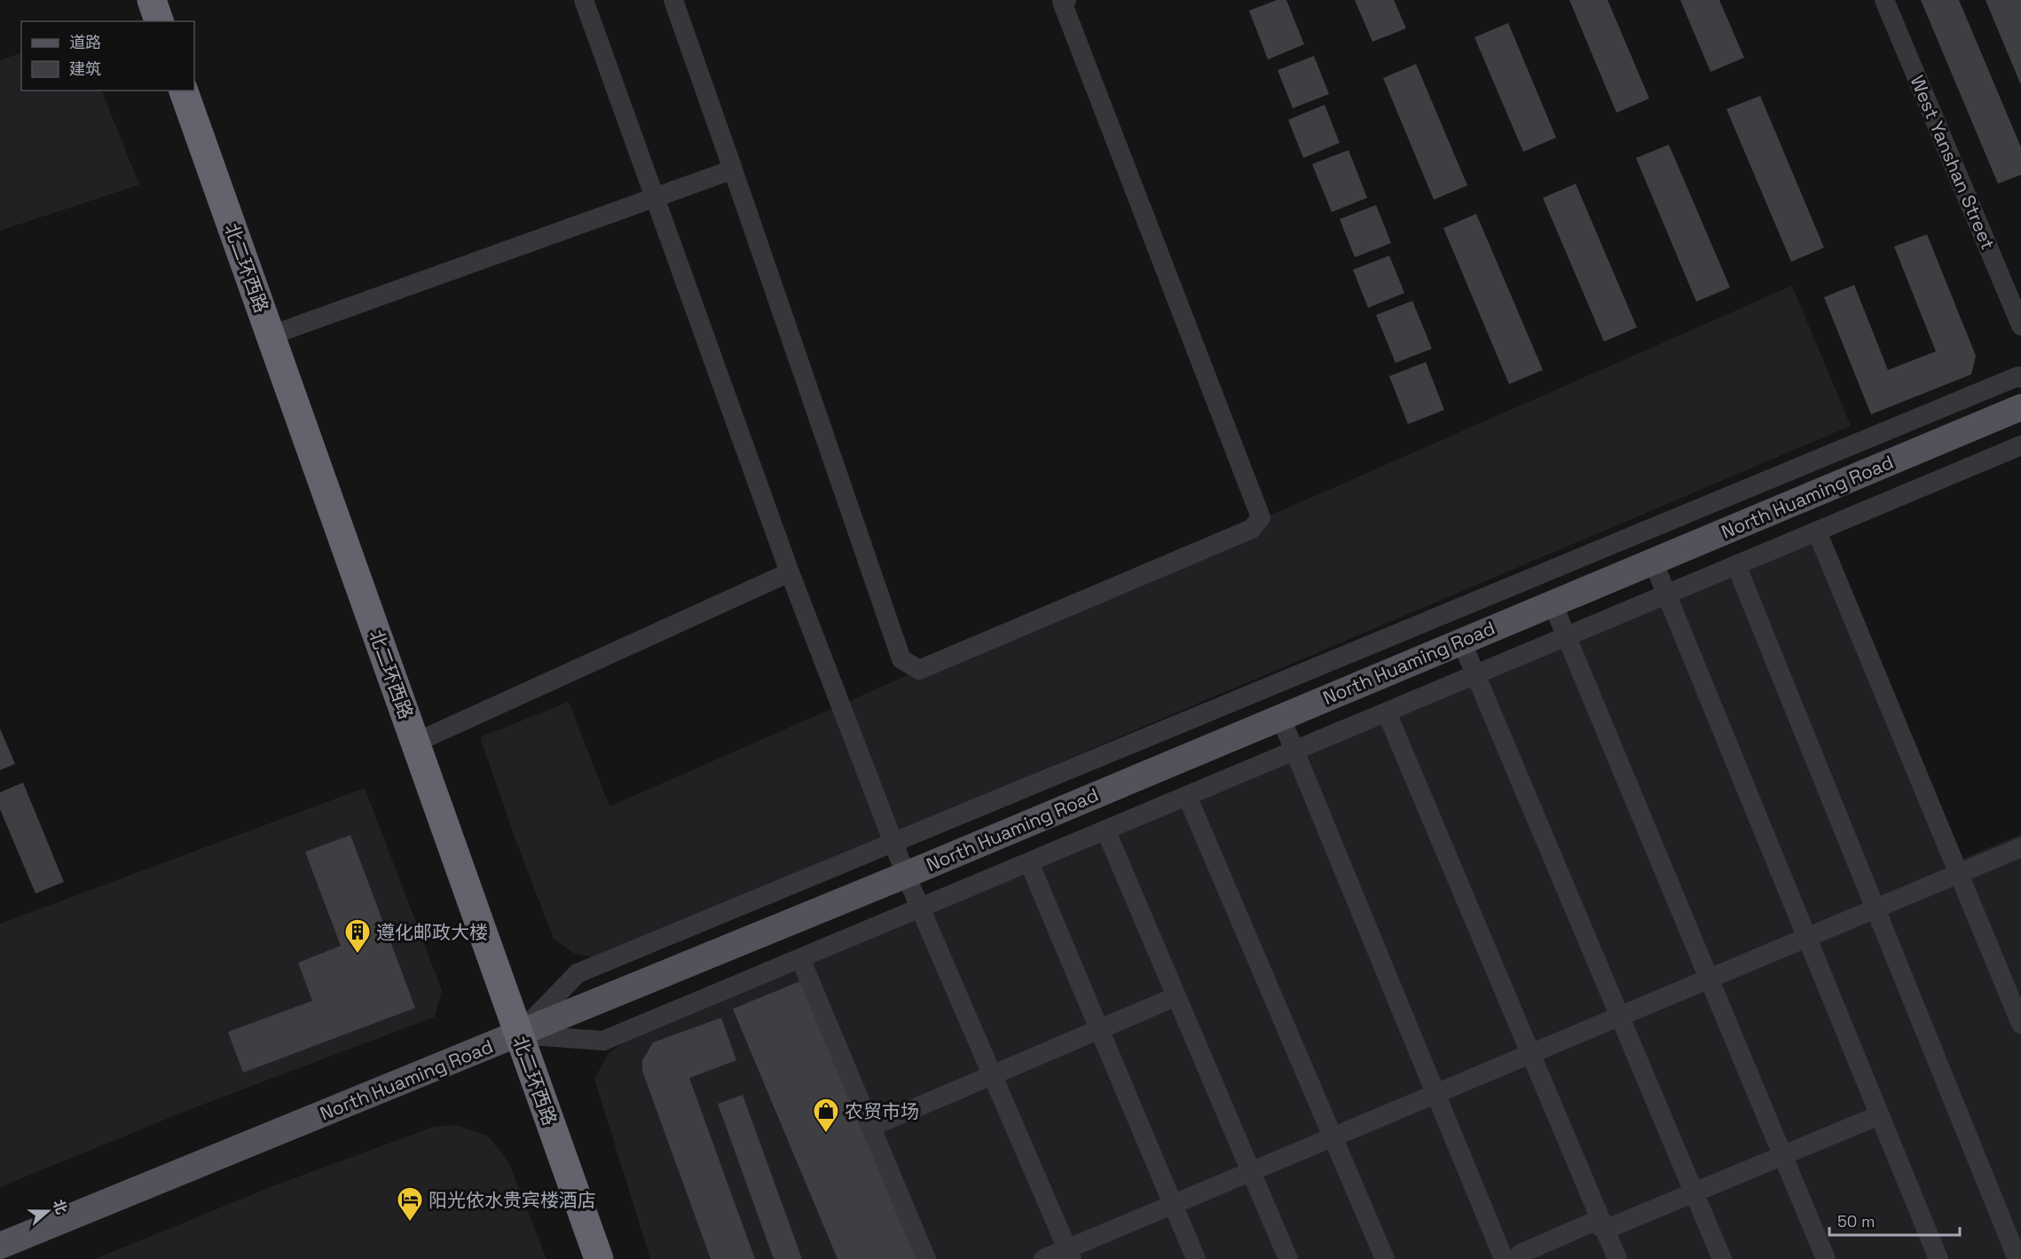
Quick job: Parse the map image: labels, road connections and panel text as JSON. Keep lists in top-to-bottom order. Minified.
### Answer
{"streets":{"highway":["北二环西路"],"main road":["North Huaming Road"],"street":["West Yanshan Street"]},"crossings":[["北二环西路","North Huaming Road"]],"places":{"building":["遵化邮政大楼"],"shop":["农贸市场"],"hotel":["阳光依水贵宾楼酒店"]},"legend":["道路","建筑"],"scale_bar":"50 m","north":"right"}
